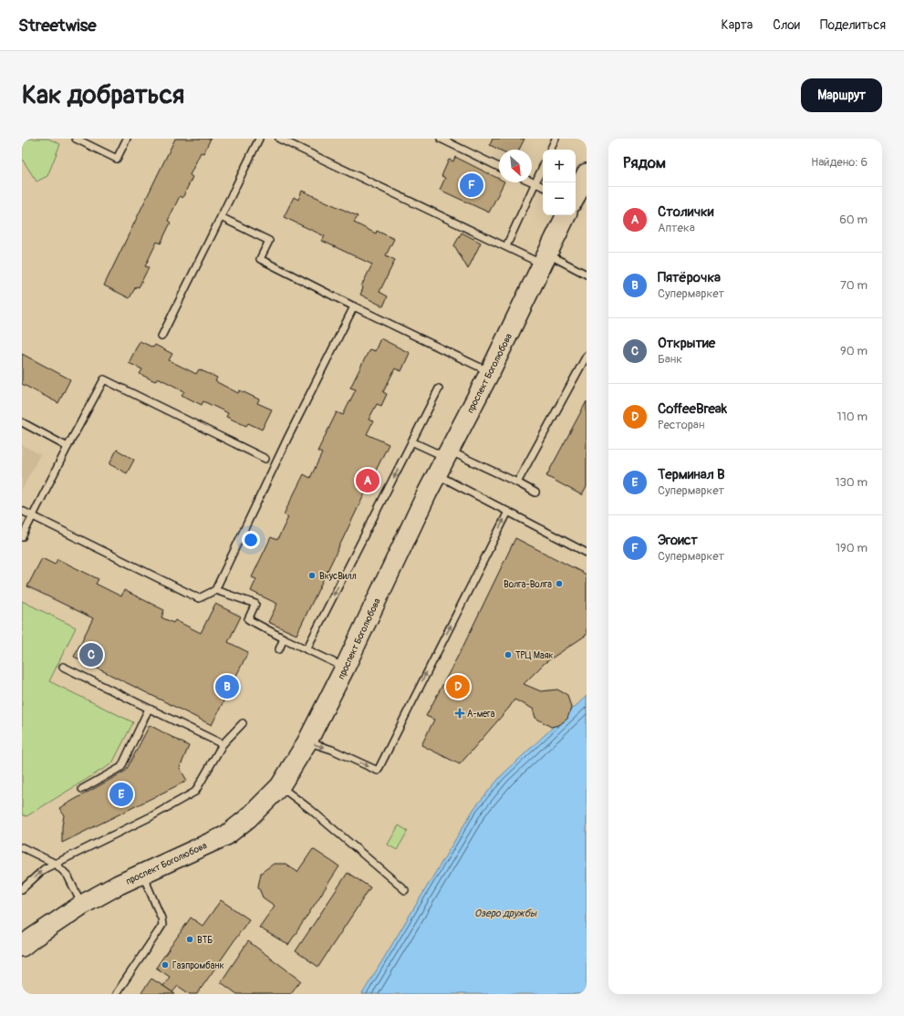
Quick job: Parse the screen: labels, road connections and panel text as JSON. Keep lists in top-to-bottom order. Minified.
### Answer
{"streets":{"main road":["проспект Боголюбова"]},"water":["Озеро дружбы"],"places":{"other":["ВкусВилл","Волга-Волга","ТРЦ Маяк","ВТБ","Газпромбанк"],"health":["А-мега"]},"north":"bottom right","page":{"header":"Streetwise","nav":["Карта","Слои","Поделиться"],"buttons":"Маршрут","title":"Как добраться","heading":["Рядом","Найдено: 6"],"map_buttons":["+","−"],"pins":["F","A","C","B","D","E"],"list":[{"mark":"A","name":"Столички","note":"Аптека","value":"60 m"},{"mark":"B","name":"Пятёрочка","note":"Супермаркет","value":"70 m"},{"mark":"C","name":"Открытие","note":"Банк","value":"90 m"},{"mark":"D","name":"CoffeeBreak","note":"Ресторан","value":"110 m"},{"mark":"E","name":"Терминал B","note":"Супермаркет","value":"130 m"},{"mark":"F","name":"Эгоист","note":"Супермаркет","value":"190 m"}]}}
